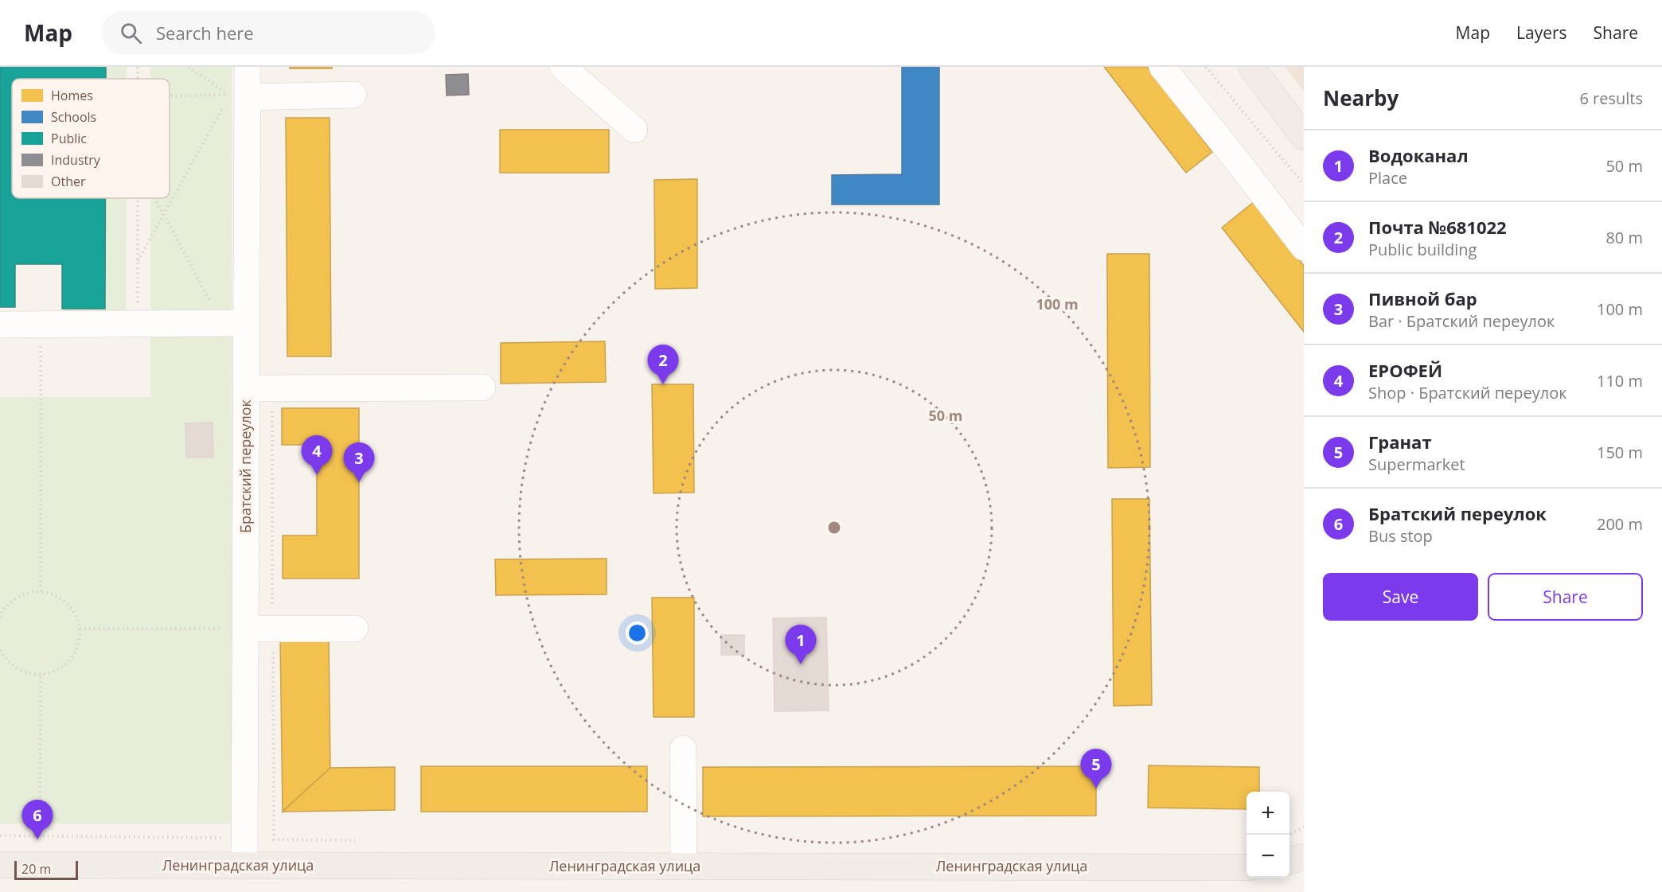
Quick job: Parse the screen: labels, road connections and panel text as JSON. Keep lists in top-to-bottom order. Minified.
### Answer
{"streets":{"main road":["Ленинградская улица"],"street":["Братский переулок"]},"crossings":[["Братский переулок","Ленинградская улица"]],"legend":["Homes","Schools","Public","Industry","Other"],"scale_bar":"20 m","page":{"header":"Map","search":"Search here","nav":["Map","Layers","Share"],"heading":["Nearby","6 results"],"list":[{"mark":"1","name":"Водоканал","note":"Place","value":"50 m"},{"mark":"2","name":"Почта №681022","note":"Public building","value":"80 m"},{"mark":"3","name":"Пивной бар","note":"Bar · Братский переулок","value":"100 m"},{"mark":"4","name":"ЕРОФЕЙ","note":"Shop · Братский переулок","value":"110 m"},{"mark":"5","name":"Гранат","note":"Supermarket","value":"150 m"},{"mark":"6","name":"Братский переулок","note":"Bus stop","value":"200 m"}],"pins":["2","4","3","1","5","6"],"buttons":["Save","Share"],"map_buttons":["+","−"],"scale":"20 m"},"rings":["100 m","50 m"]}
